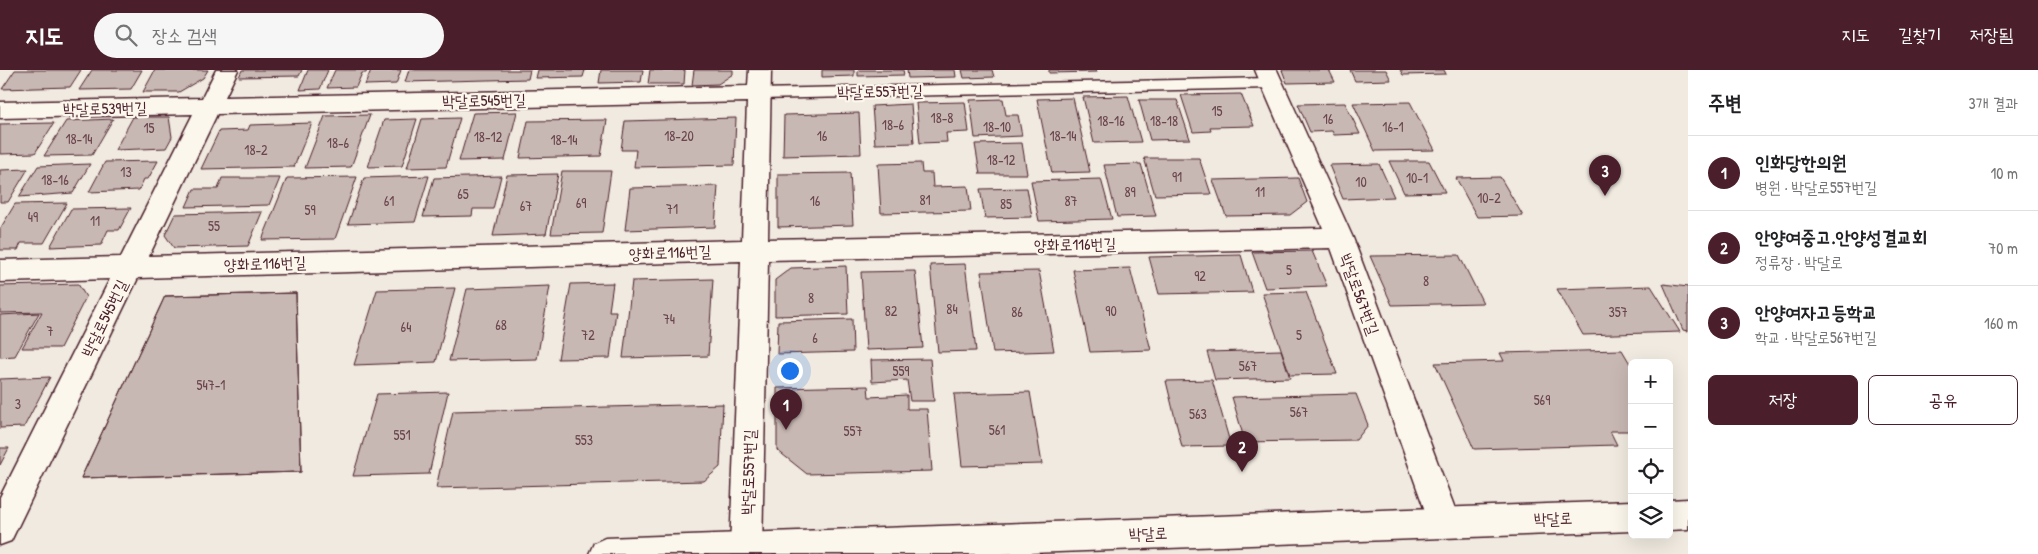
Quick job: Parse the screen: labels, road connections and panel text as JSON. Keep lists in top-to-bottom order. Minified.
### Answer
{"streets":{"street":["박달로557번길","박달로545번길","박달로539번길","양화로116번길","박달로567번길","박달로"]},"crossings":[["박달로557번길","박달로545번길"],["박달로557번길","양화로116번길"],["박달로557번길","박달로567번길"],["박달로557번길","박달로"],["박달로545번길","박달로539번길"],["박달로545번길","양화로116번길"],["양화로116번길","박달로567번길"],["박달로567번길","박달로"]],"house_numbers":["15","18-8","16","18-16","18-18","18-6","18-10","16-1","15","18-20","16","18-14","18-12","18-14","18-14","18-6","18-2","18-12","13","91","10-1","18-16","10","89","11","65","10-2","81","61","16","87","69","85","67","71","59","49","11","55","5","92","8","8","84","82","90","86","357","74","68","64","7","72","5","6","567","559","547-1","569","3","567","563","561","557","551","553"],"page":{"header":"지도","search":"장소 검색","nav":["지도","길찾기","저장됨"],"heading":["주변","3개 결과"],"list":[{"mark":"1","name":"인화당한의원","note":"병원 · 박달로557번길","value":"10 m"},{"mark":"2","name":"안양여중고.안양성결교회","note":"정류장 · 박달로","value":"70 m"},{"mark":"3","name":"안양여자고등학교","note":"학교 · 박달로567번길","value":"160 m"}],"pins":["3","1","2"],"map_buttons":["+","−"],"buttons":["저장","공유"]}}
